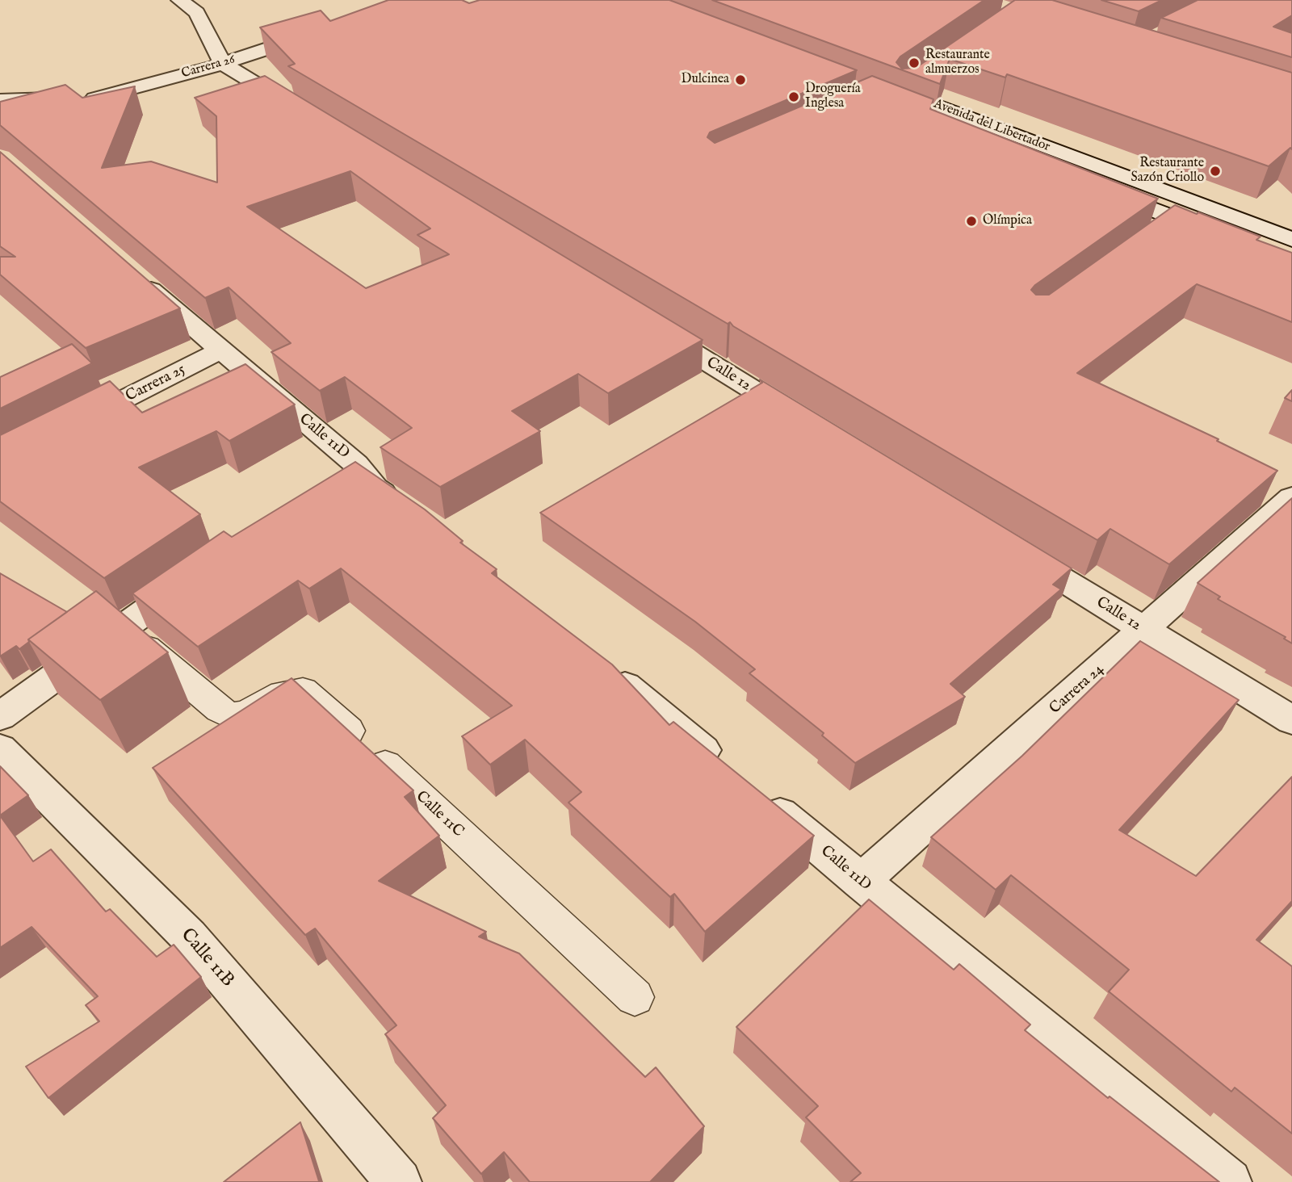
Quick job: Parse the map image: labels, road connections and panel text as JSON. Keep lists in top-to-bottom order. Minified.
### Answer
{"streets":{"street":["Carrera 26","Avenida del Libertador","Calle 12","Carrera 25","Calle 11D","Carrera 24","Calle 11C","Calle 11B"]},"crossings":[["Calle 12","Carrera 24"],["Carrera 25","Calle 11D"],["Calle 11D","Carrera 24"]],"places":["Restaurante almuerzos","Dulcinea","Droguería Inglesa","Restaurante Sazón Criollo","Olímpica"]}
